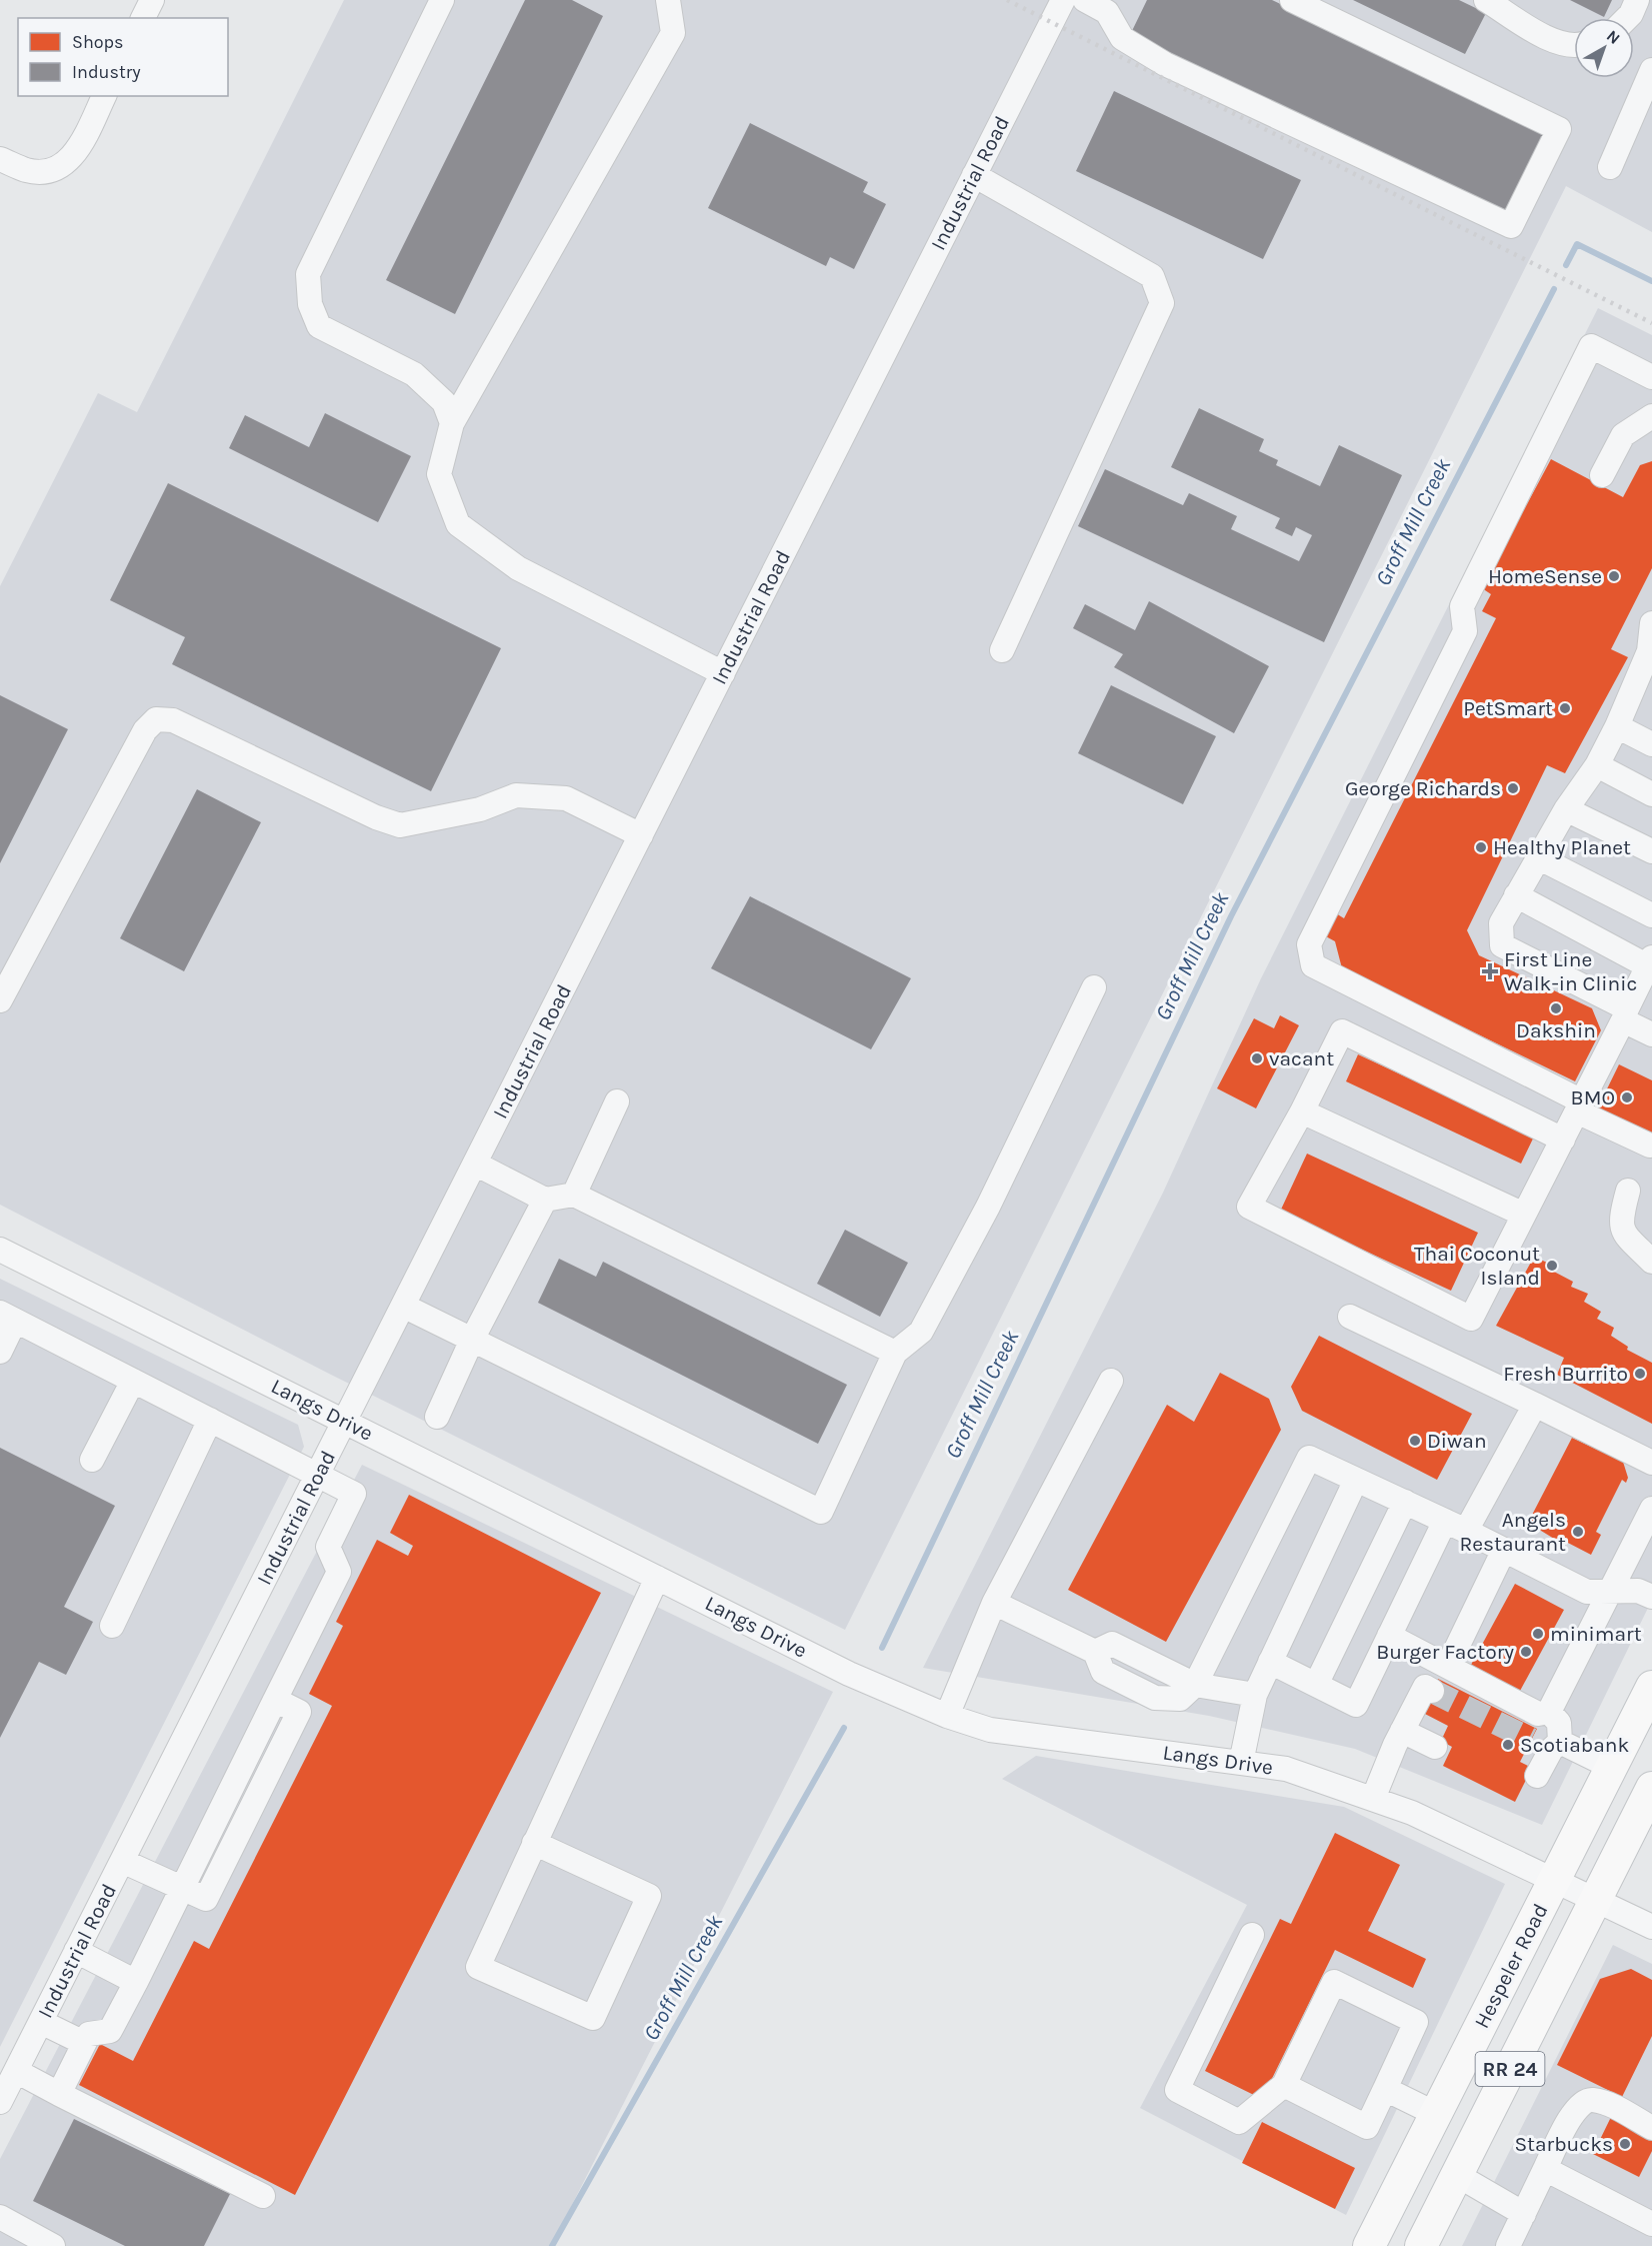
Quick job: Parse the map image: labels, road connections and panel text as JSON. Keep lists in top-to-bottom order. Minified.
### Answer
{"streets":{"main road":["Hespeler Road","RR 24"],"street":["Industrial Road","Langs Drive"]},"crossings":[["Industrial Road","Langs Drive"],["Langs Drive","Hespeler Road"],["Langs Drive","RR 24"]],"water":["Groff Mill Creek"],"places":{"other":["HomeSense","PetSmart","George Richards","Healthy Planet","Dakshin","vacant","BMO","Thai Coconut Island","Fresh Burrito","Diwan","Angels Restaurant","minimart","Burger Factory","Scotiabank","Starbucks"],"health":["First Line Walk-in Clinic"]},"legend":["Shops","Industry"],"north":"top right"}
